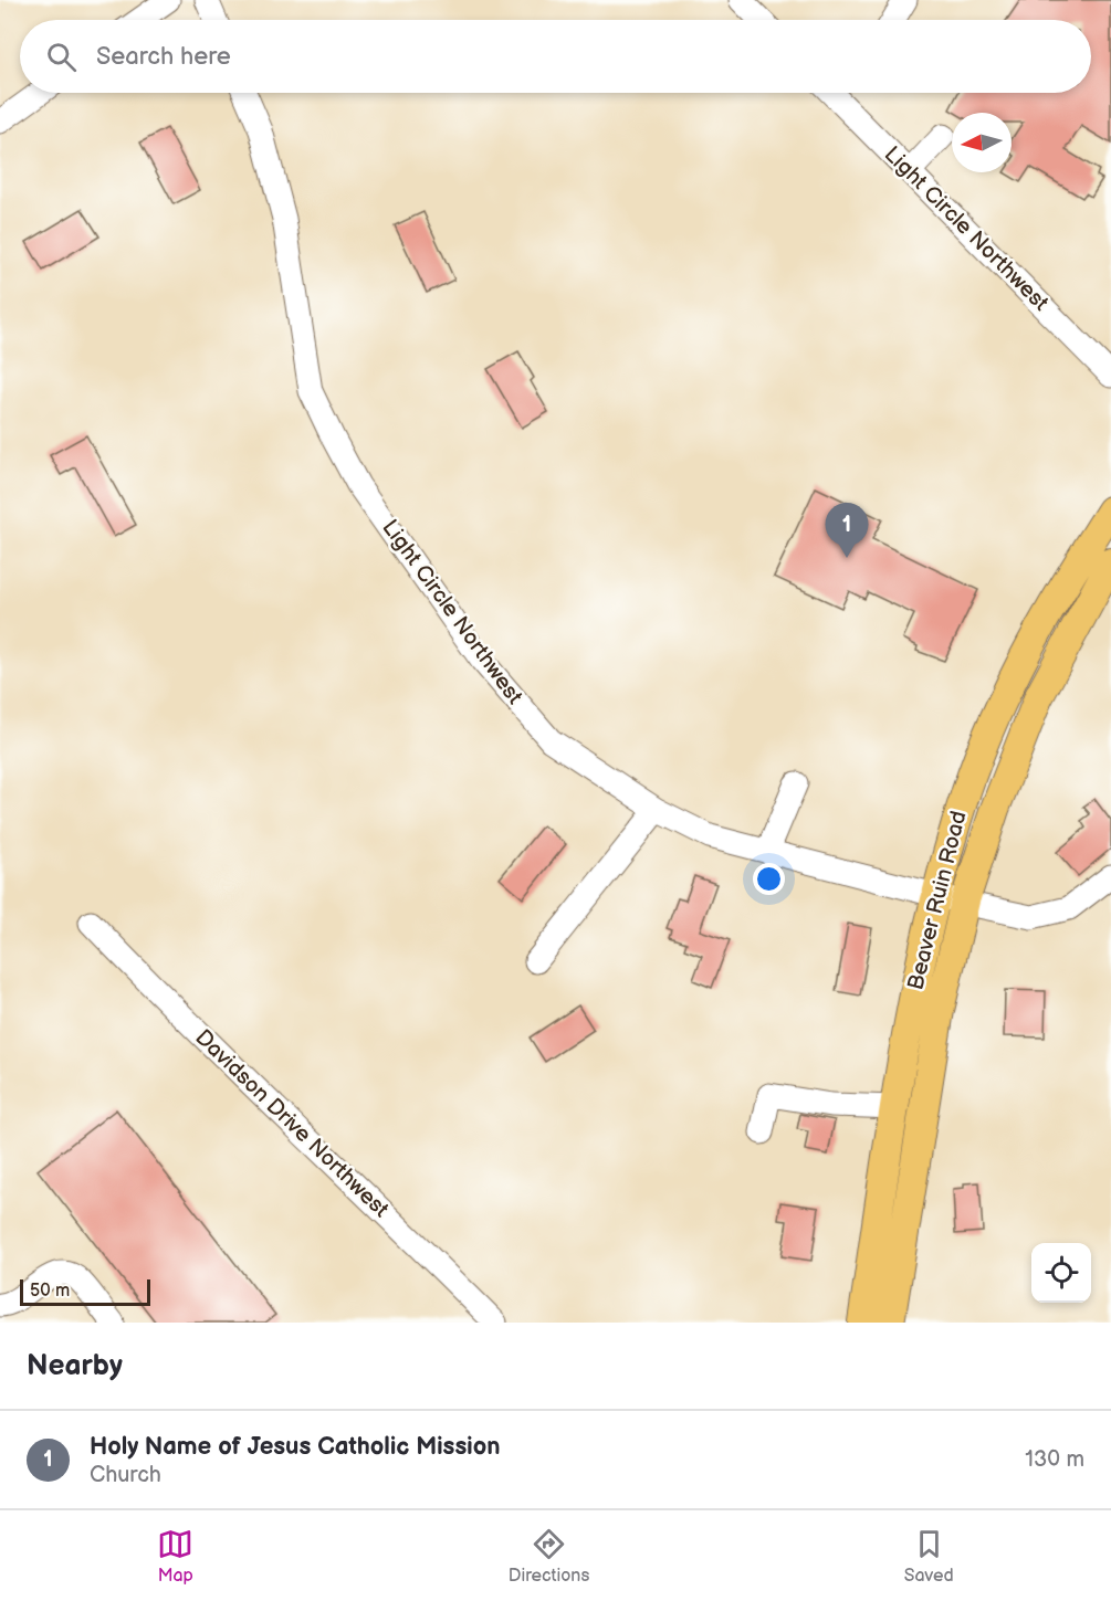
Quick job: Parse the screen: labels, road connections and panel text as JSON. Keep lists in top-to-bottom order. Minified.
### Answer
{"streets":{"main road":["Beaver Ruin Road"],"street":["Light Circle Northwest","Davidson Drive Northwest"]},"crossings":[["Light Circle Northwest","Beaver Ruin Road"]],"scale_bar":"50 m","north":"left","page":{"search":"Search here","pins":"1","scale":"50 m","heading":"Nearby","list":[{"mark":"1","name":"Holy Name of Jesus Catholic Mission","note":"Church","value":"130 m"}],"nav":["Map","Directions","Saved"]}}
